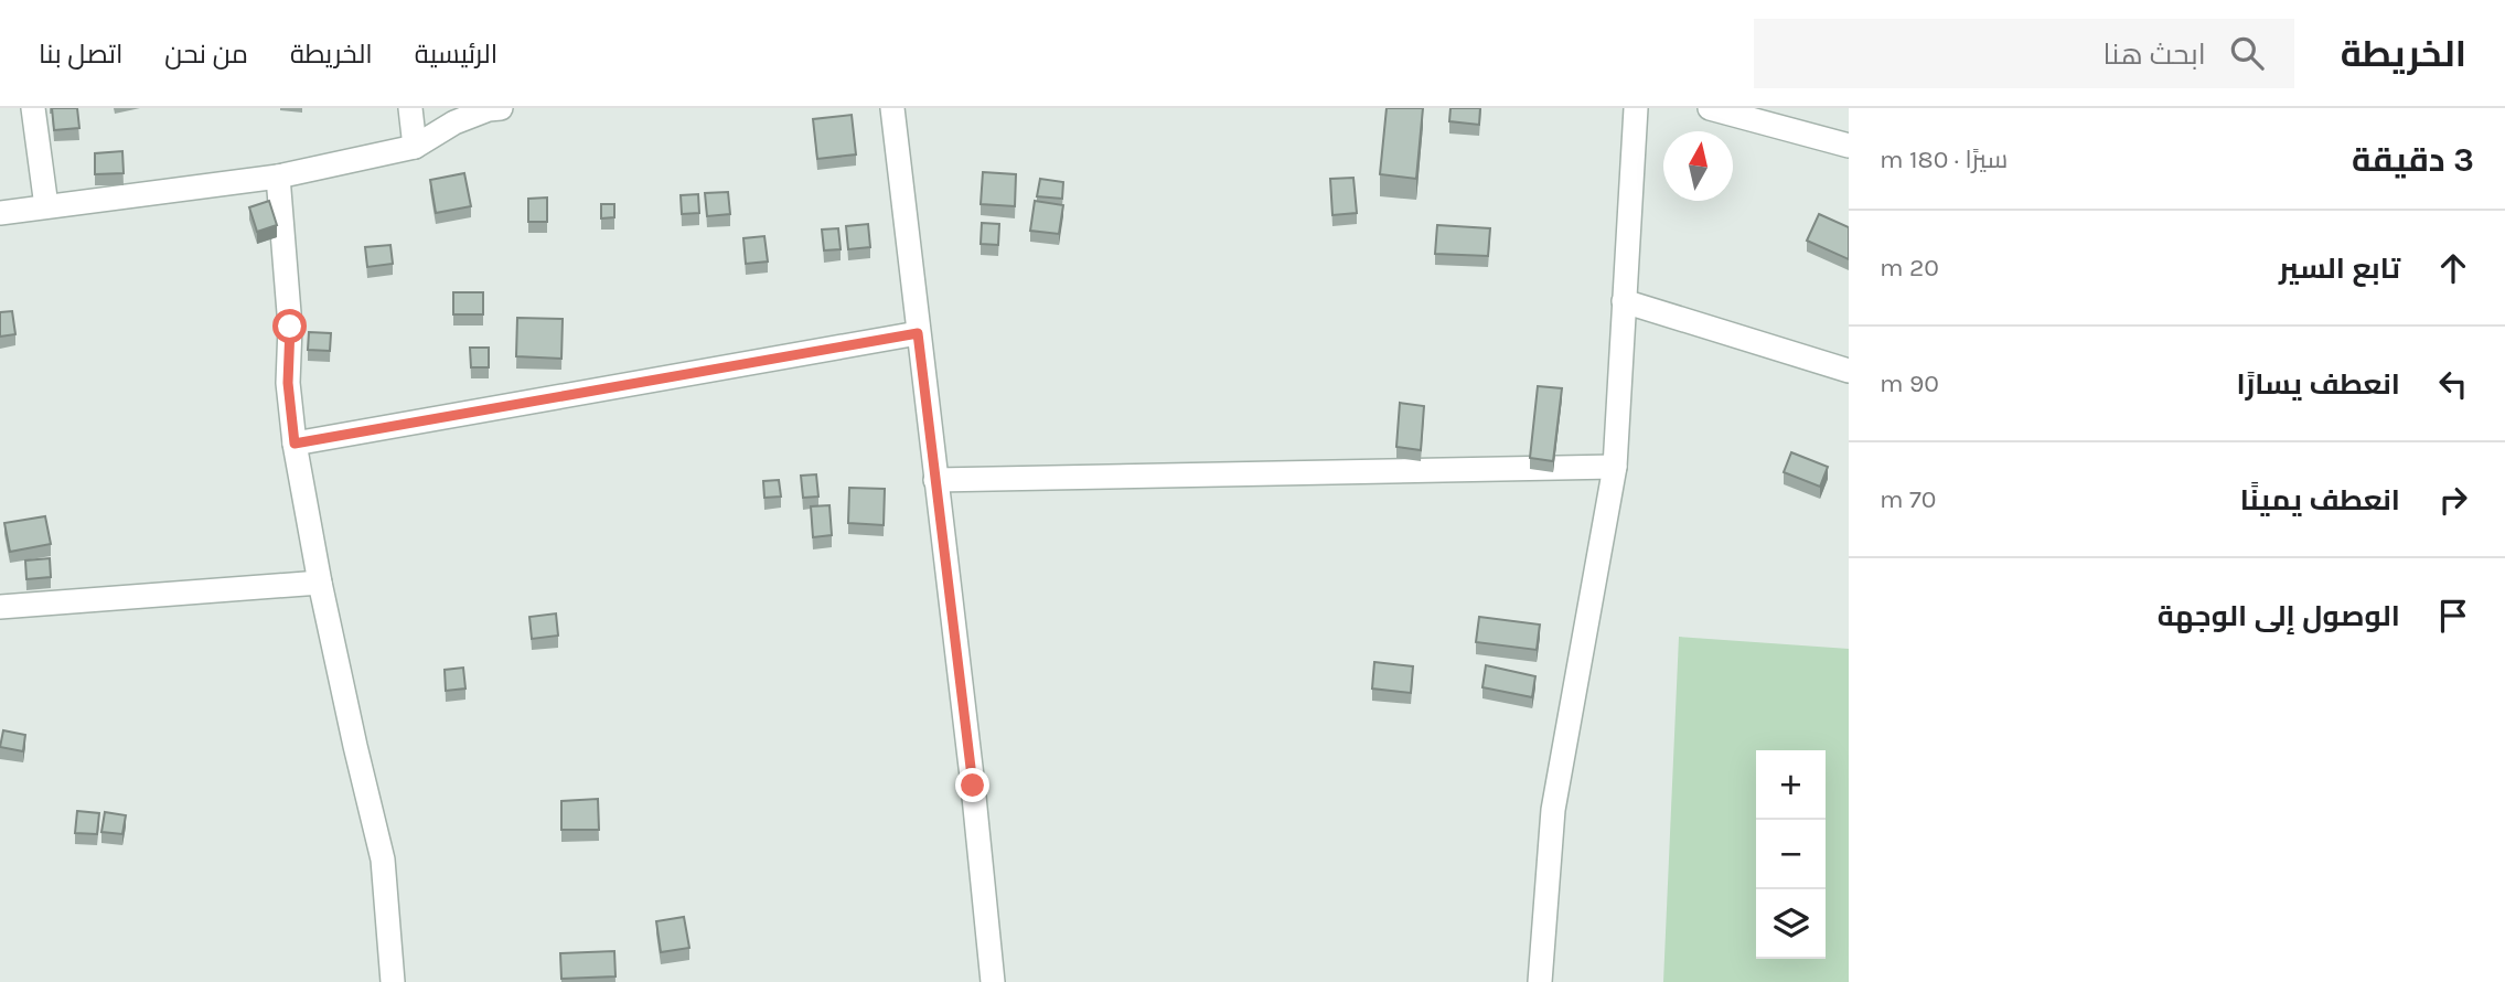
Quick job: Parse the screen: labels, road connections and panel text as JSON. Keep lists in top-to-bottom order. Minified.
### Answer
{"north":"top","page":{"header":"الخريطة","search":"ابحث هنا","nav":["الرئيسية","الخريطة","من نحن","اتصل بنا"],"heading":["3 دقيقة","سيرًا · 180 m"],"list":[["تابع السير","20 m"],["انعطف يسارًا","90 m"],["انعطف يمينًا","70 m"],"الوصول إلى الوجهة"],"map_buttons":["+","−"]}}
